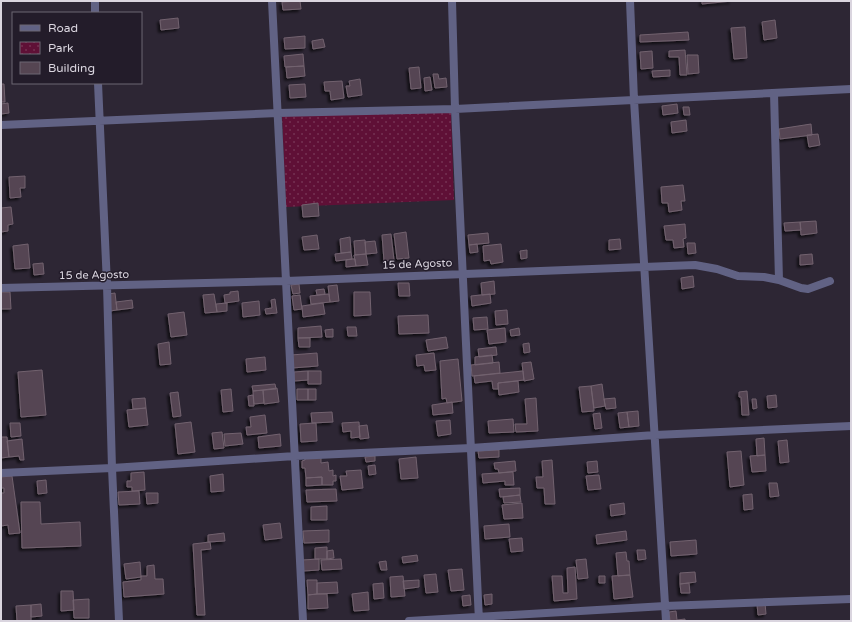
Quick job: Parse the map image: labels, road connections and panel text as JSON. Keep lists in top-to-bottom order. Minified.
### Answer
{"streets":{"street":["15 de Agosto"]},"legend":["Road","Park","Building"]}
